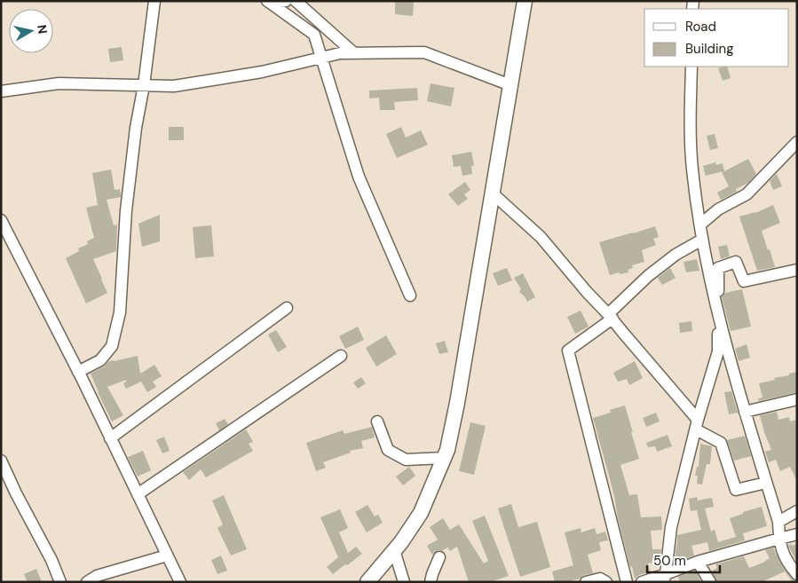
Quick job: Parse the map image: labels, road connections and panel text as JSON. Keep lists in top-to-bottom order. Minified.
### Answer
{"legend":["Road","Building"],"scale_bar":"50 m","north":"right"}
